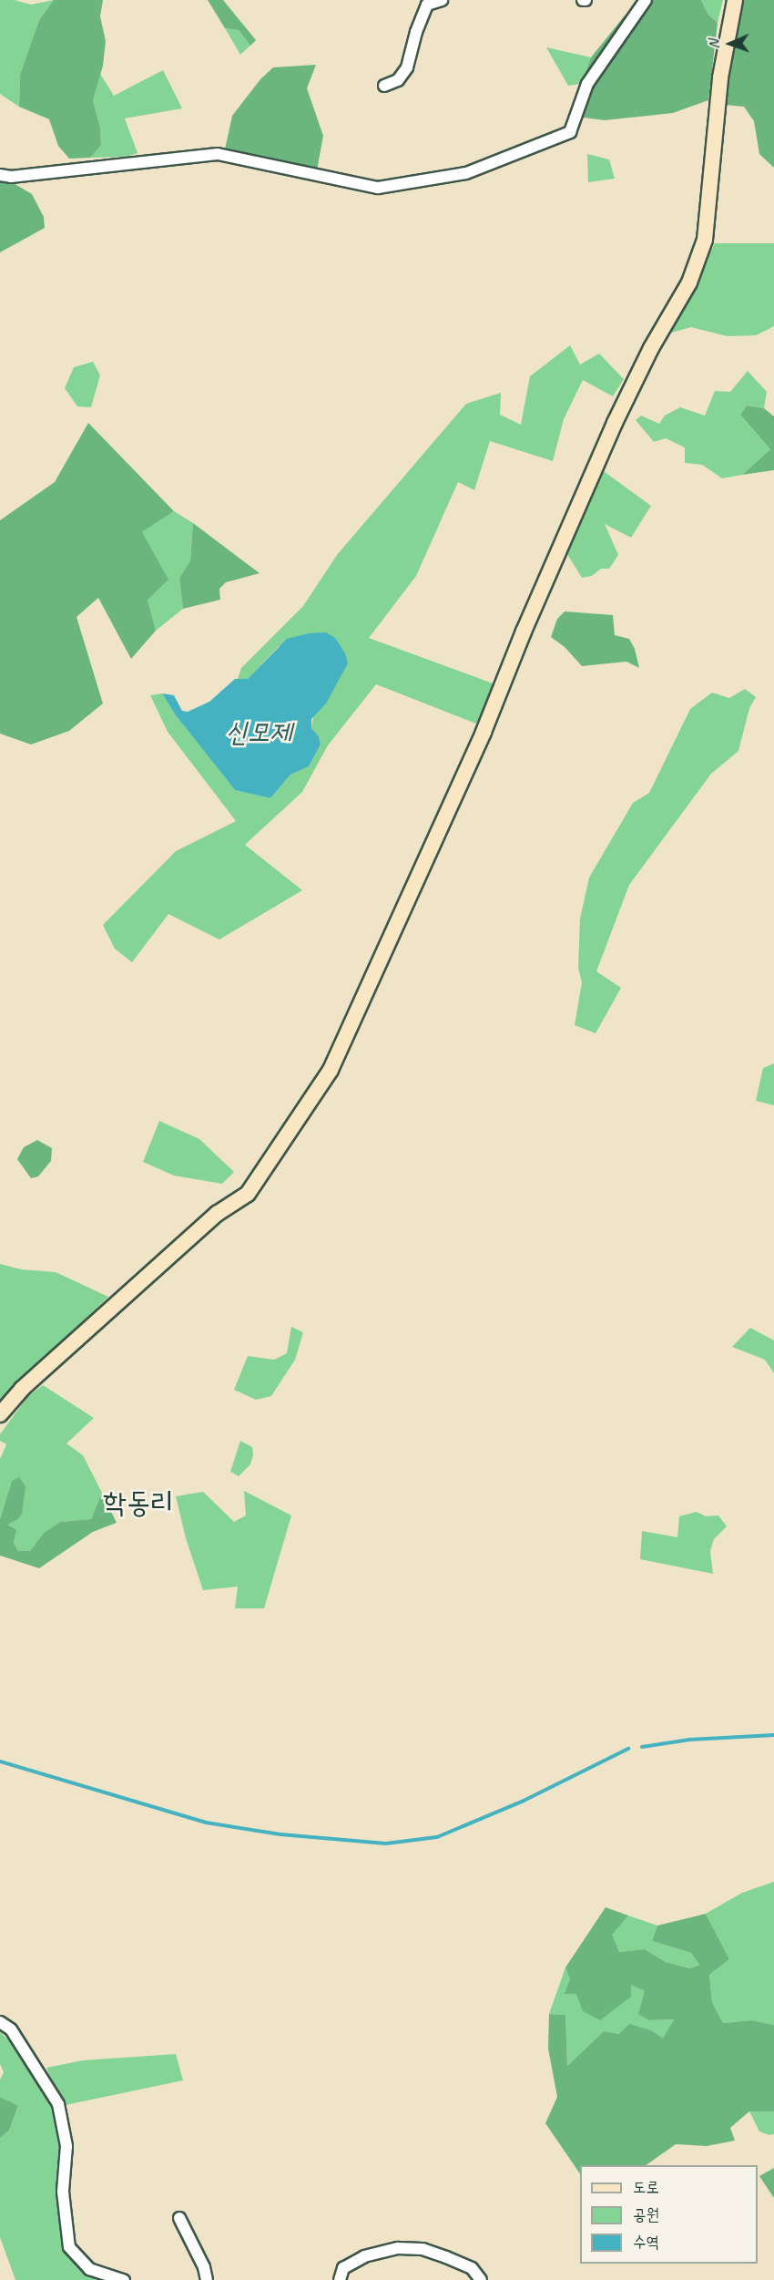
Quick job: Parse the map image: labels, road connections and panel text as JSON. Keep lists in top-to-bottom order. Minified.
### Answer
{"districts":["학동리"],"water":["신모제"],"legend":["도로","공원","수역"],"north":"left"}
